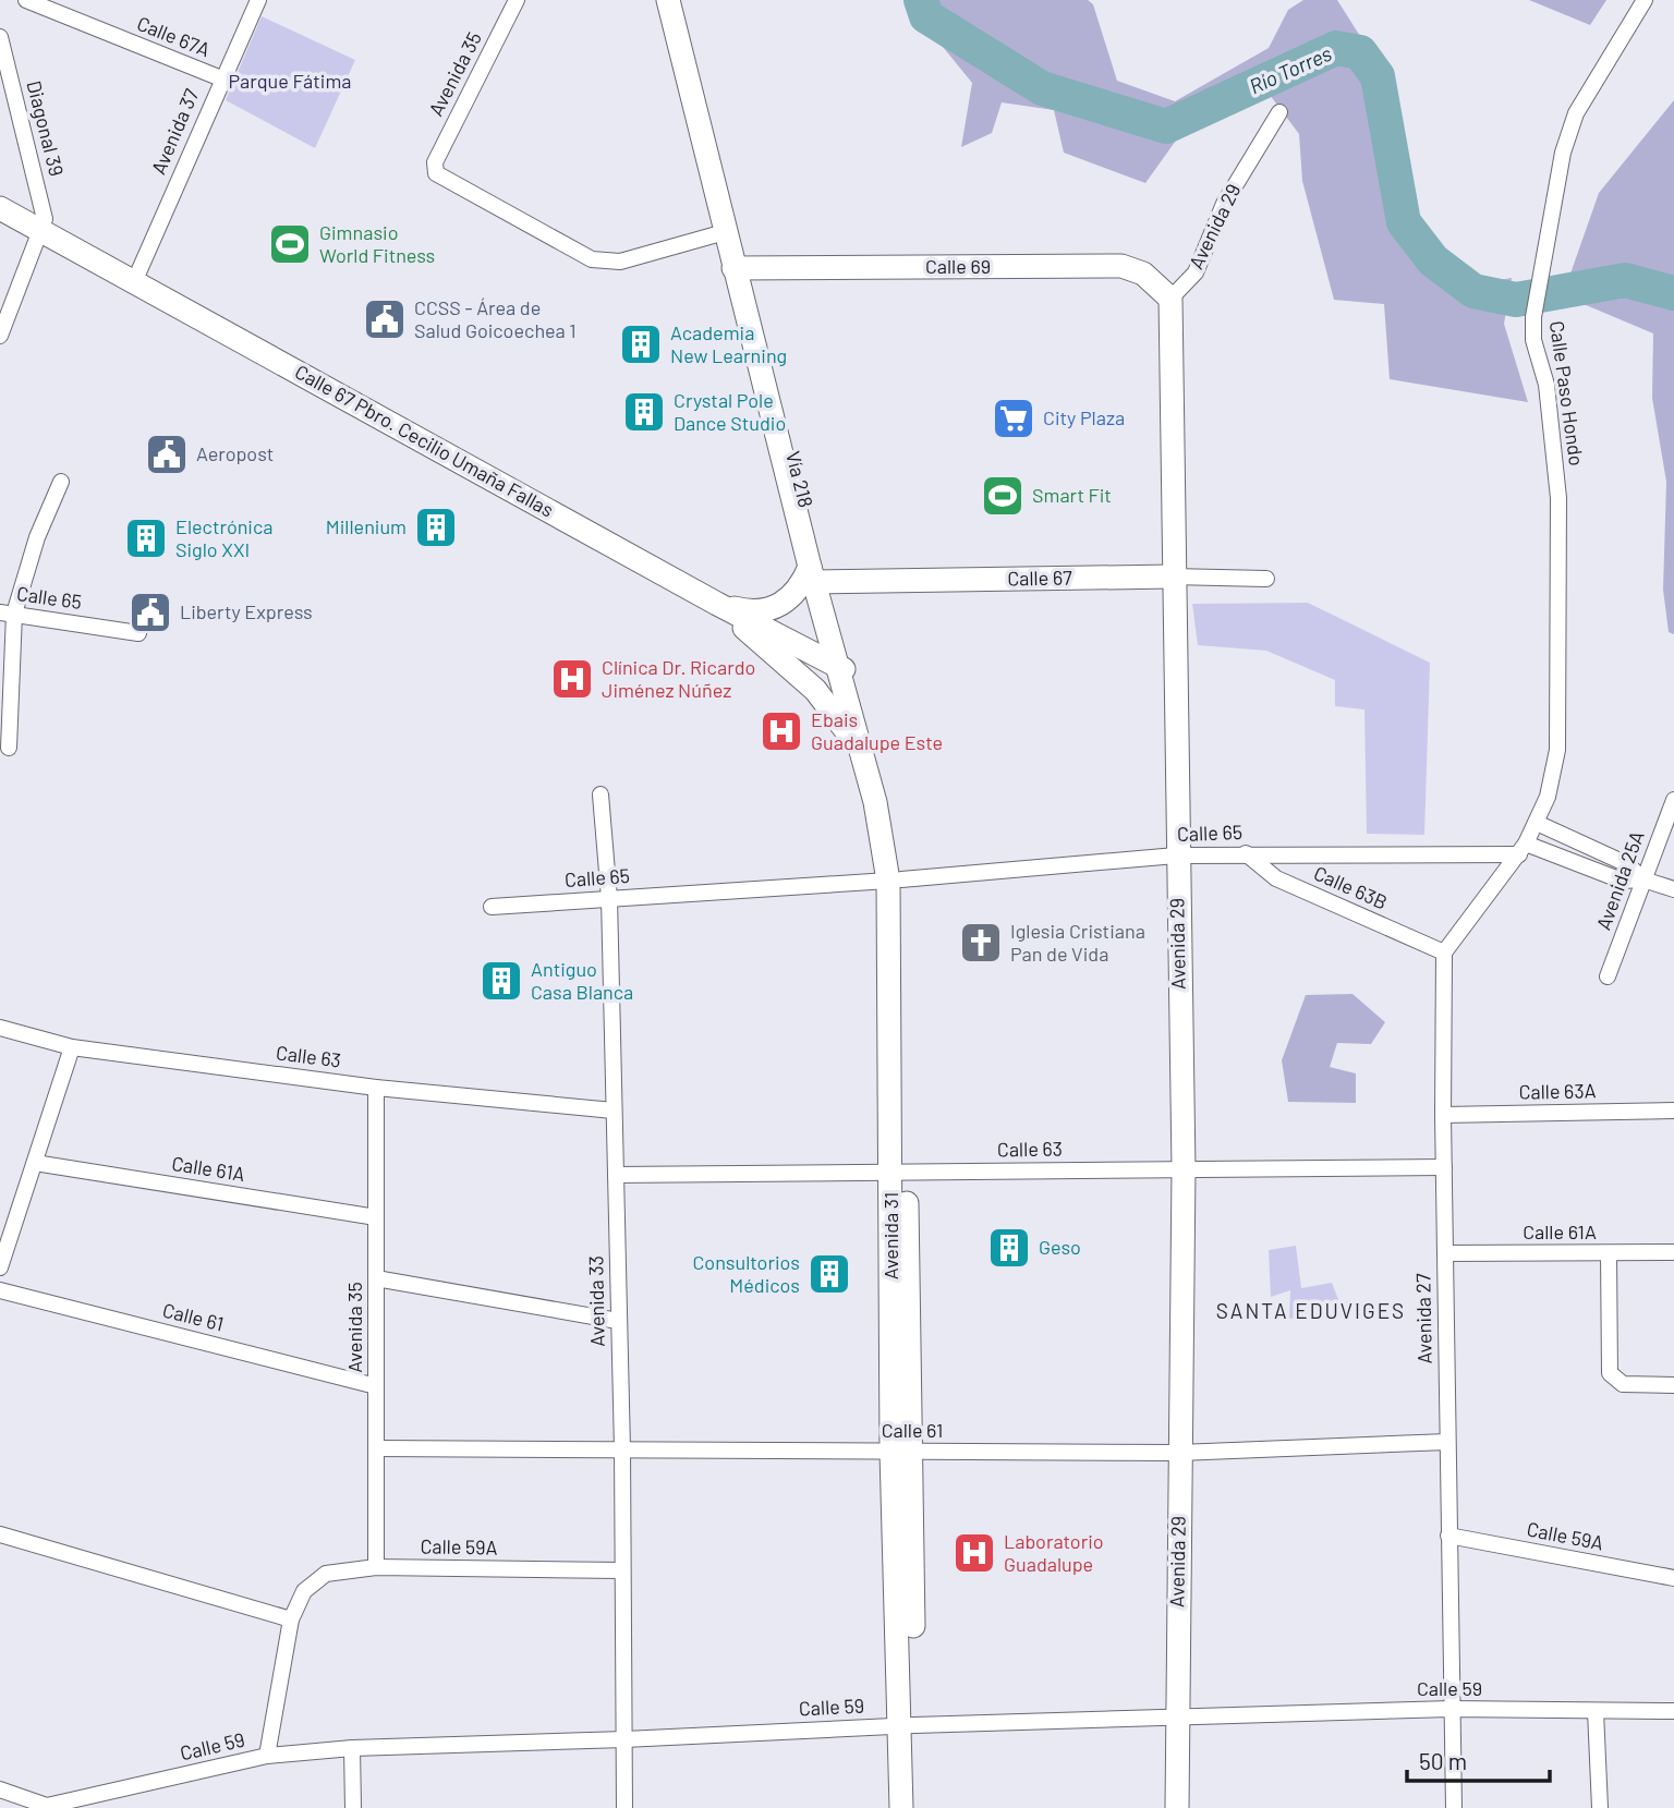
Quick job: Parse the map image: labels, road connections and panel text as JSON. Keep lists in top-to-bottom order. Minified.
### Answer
{"streets":{"main road":["Avenida 29","Calle 69","Calle 67 Pbro. Cecilio Umaña Fallas","Vía 218","Calle 67","Avenida 31"],"street":["Calle 67A","Avenida 35","Diagonal 39","Avenida 37","Calle Paso Hondo","Calle 65","Avenida 25A","Calle 63B","Calle 63","Calle 63A","Calle 61A","Avenida 33","Calle 61","Avenida 27","Calle 59A","Calle 59"]},"crossings":[["Calle 67A","Avenida 37"],["Avenida 35","Vía 218"],["Avenida 35","Calle 63"],["Avenida 35","Calle 61A"],["Avenida 35","Calle 61"],["Avenida 35","Calle 59A"],["Diagonal 39","Calle 67 Pbro. Cecilio Umaña Fallas"],["Avenida 37","Calle 67 Pbro. Cecilio Umaña Fallas"],["Avenida 29","Calle 69"],["Avenida 29","Calle 67"],["Avenida 29","Calle 65"],["Avenida 29","Calle 63"],["Avenida 29","Calle 61"],["Avenida 29","Calle 59"],["Calle 69","Vía 218"],["Calle Paso Hondo","Calle 65"],["Calle 67 Pbro. Cecilio Umaña Fallas","Vía 218"],["Calle 67 Pbro. Cecilio Umaña Fallas","Avenida 31"],["Vía 218","Calle 67"],["Vía 218","Avenida 31"],["Calle 65","Avenida 25A"],["Calle 65","Calle 63B"],["Calle 65","Avenida 31"],["Calle 65","Avenida 33"],["Calle 63B","Avenida 27"],["Calle 63","Avenida 31"],["Calle 63","Avenida 33"],["Calle 63","Avenida 27"],["Calle 63A","Avenida 27"],["Calle 61A","Avenida 27"],["Avenida 31","Calle 61"],["Avenida 31","Calle 59"],["Avenida 33","Calle 61"],["Avenida 33","Calle 59A"],["Avenida 33","Calle 59"],["Calle 61","Avenida 27"],["Avenida 27","Calle 59A"],["Avenida 27","Calle 59"]],"districts":["SANTA EDUVIGES"],"water":["Río Torres"],"parks":["Parque Fátima"],"places":{"sports":["Gimnasio World Fitness","Smart Fit"],"public building":["CCSS - Área de Salud Goicoechea 1","Aeropost","Liberty Express"],"building":["Academia New Learning","Crystal Pole Dance Studio","Millenium","Electrónica Siglo XXI","Antiguo Casa Blanca","Geso","Consultorios Médicos"],"supermarket":["City Plaza"],"hospital":["Clínica Dr. Ricardo Jiménez Núñez","Ebais Guadalupe Este","Laboratorio Guadalupe"],"church":["Iglesia Cristiana Pan de Vida"]},"scale_bar":"50 m"}
